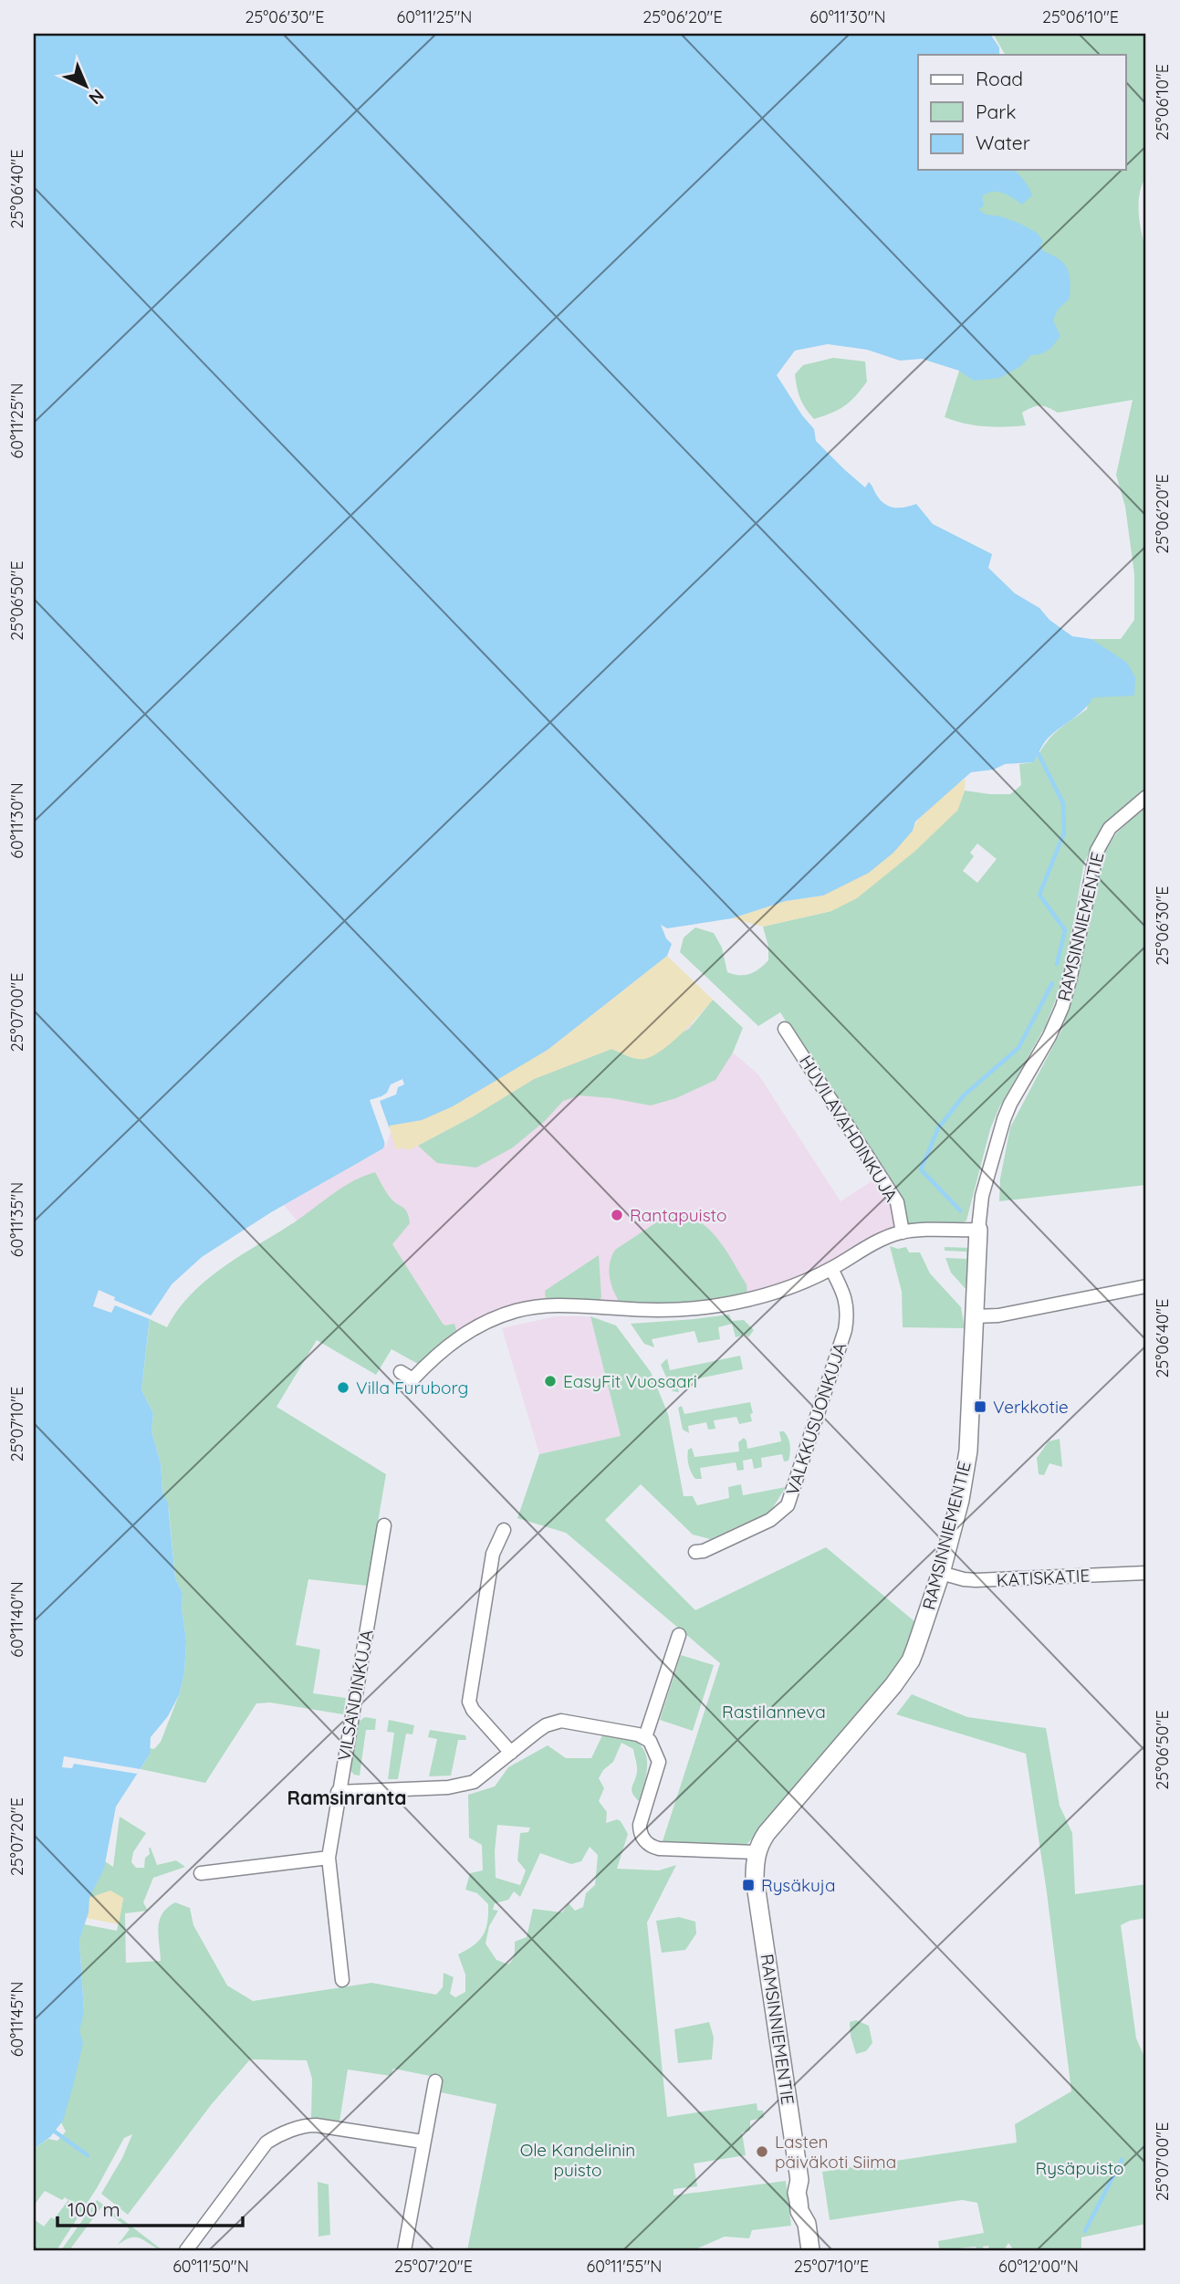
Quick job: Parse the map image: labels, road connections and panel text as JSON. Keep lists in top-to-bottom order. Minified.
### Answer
{"streets":{"street":["RAMSINNIEMENTIE","HUVILAVAHDINKUJA","VALKKUSUONKUJA","KATISKATIE","VILSANDINKUJA"]},"crossings":[["RAMSINNIEMENTIE","KATISKATIE"]],"districts":["Ramsinranta"],"parks":["Rastilanneva","Ole Kandelinin puisto","Rysäpuisto"],"places":{"other":["Rantapuisto","EasyFit Vuosaari","Villa Furuborg","Lasten päiväkoti Siima"],"transit":["Verkkotie","Rysäkuja"]},"legend":["Road","Park","Water"],"scale_bar":"100 m","north":"bottom right","coordinates":["25°06'30\"E","60°11'25\"N","25°06'20\"E","60°11'30\"N","25°06'10\"E","25°06'40\"E","25°06'50\"E","25°07'00\"E","60°11'35\"N","25°07'10\"E","60°11'40\"N","25°07'20\"E","60°11'45\"N","60°11'50\"N","60°11'55\"N","60°12'00\"N"]}
